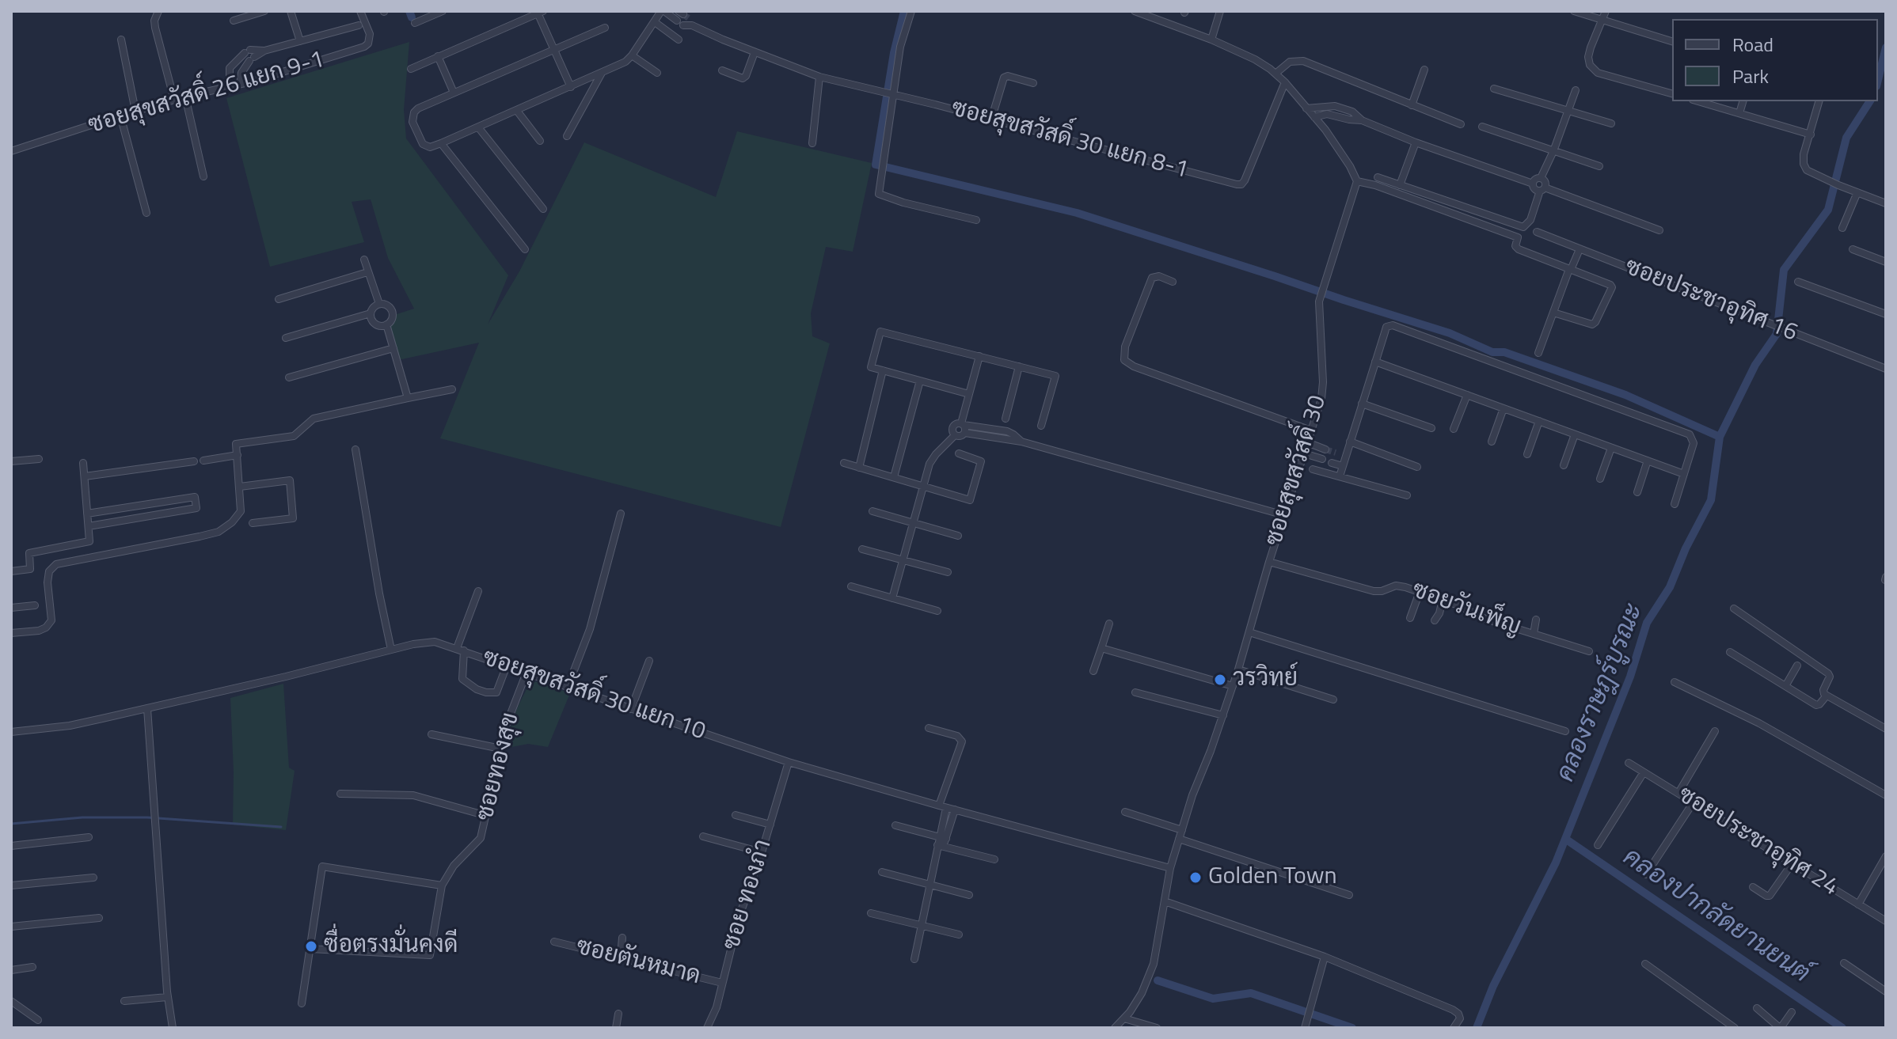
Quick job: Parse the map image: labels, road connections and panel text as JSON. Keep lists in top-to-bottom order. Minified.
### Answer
{"streets":{"street":["ซอยสุขสวัสดิ์ 26 แยก 9-1","ซอยสุขสวัสดิ์ 30 แยก 8-1","ซอยประชาอุทิศ 16","ซอยสุขสวัสดิ์ 30","ซอยวันเพ็ญ","ซอยสุขสวัสดิ์ 30 แยก 10","ซอยทองสุข","ซอยประชาอุทิศ 24","ซอย ทองภํา","ซอยตันหมาด"]},"crossings":[["ซอยสุขสวัสดิ์ 30","ซอยวันเพ็ญ"],["ซอยสุขสวัสดิ์ 30","ซอยสุขสวัสดิ์ 30 แยก 10"],["ซอยสุขสวัสดิ์ 30 แยก 10","ซอยทองสุข"],["ซอยสุขสวัสดิ์ 30 แยก 10","ซอย ทองภํา"],["ซอย ทองภํา","ซอยตันหมาด"]],"water":["คลองราษฎร์บูรณะ","คลองปากลัดยานยนต์"],"places":["วรวิทย์","Golden Town","ซื่อตรงมั่นคงดี"],"legend":["Road","Park"]}
